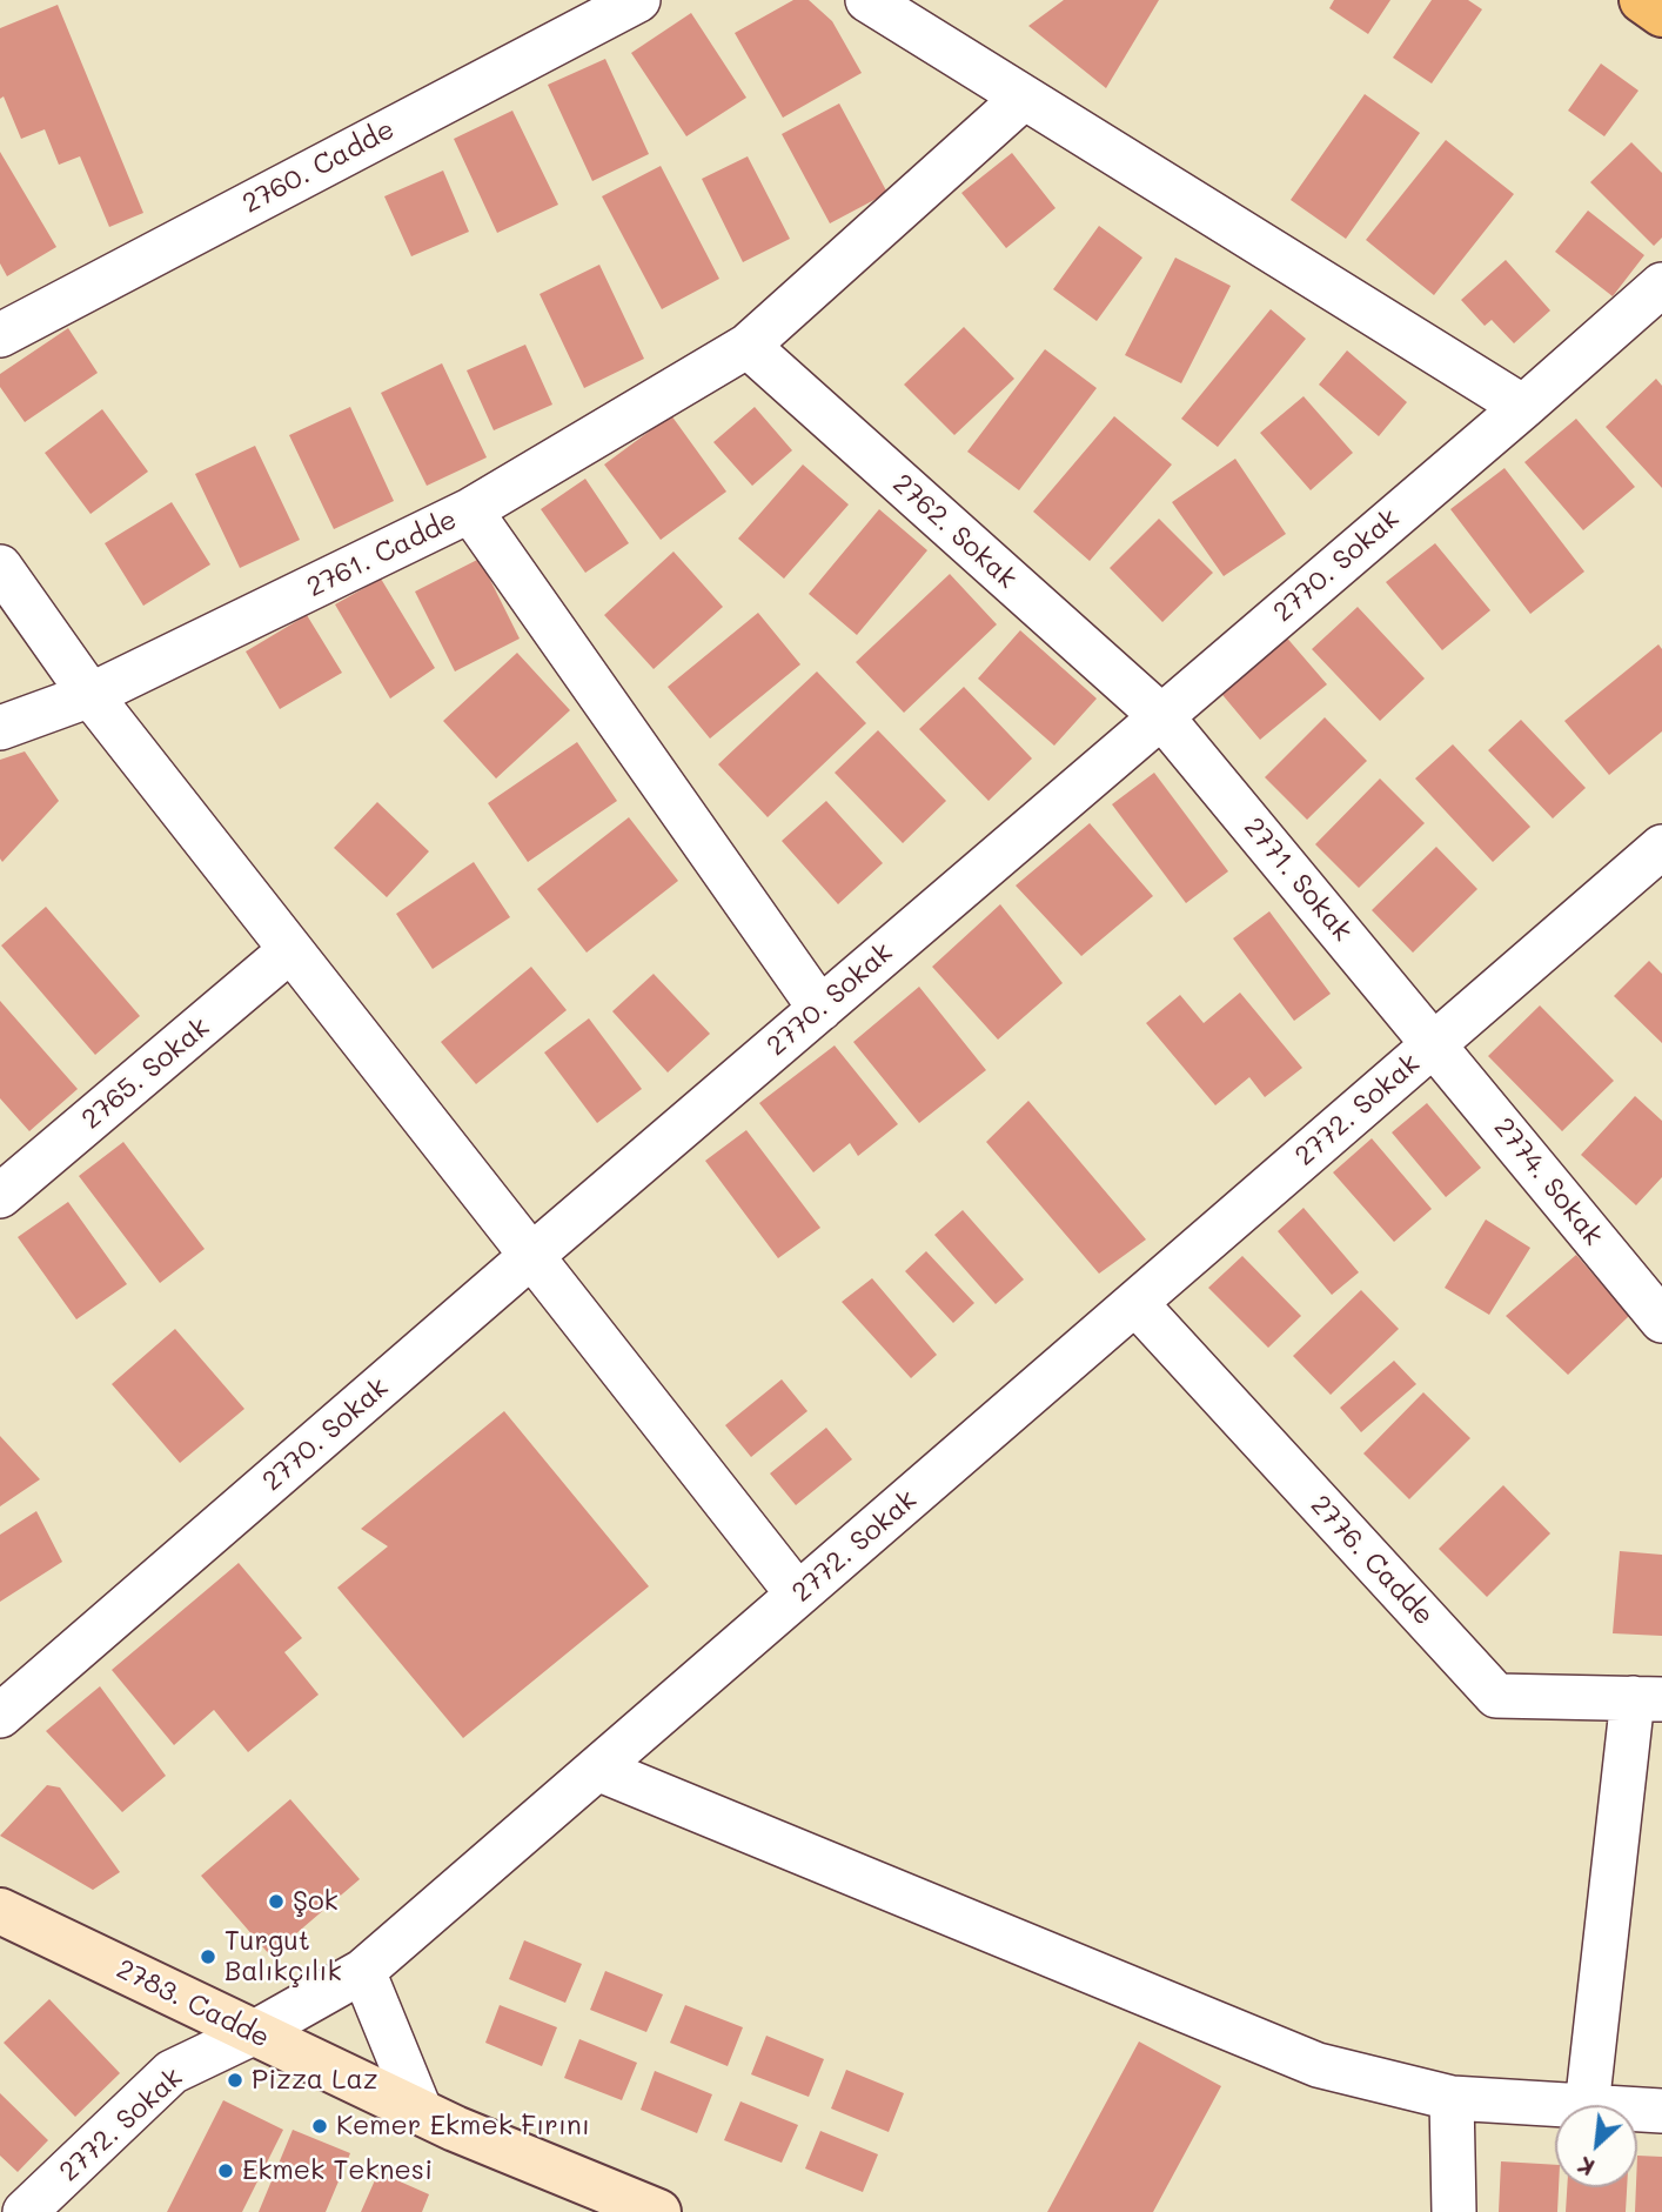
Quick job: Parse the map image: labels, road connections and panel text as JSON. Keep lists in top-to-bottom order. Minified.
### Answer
{"streets":{"main road":["2783. Cadde"],"street":["2760. Cadde","2762. Sokak","2761. Cadde","2770. Sokak","2771. Sokak","2765. Sokak","2772. Sokak","2774. Sokak","2776. Cadde"]},"crossings":[["2762. Sokak","2761. Cadde"],["2762. Sokak","2770. Sokak"],["2762. Sokak","2771. Sokak"],["2770. Sokak","2771. Sokak"],["2771. Sokak","2772. Sokak"],["2771. Sokak","2774. Sokak"],["2772. Sokak","2774. Sokak"],["2772. Sokak","2776. Cadde"],["2772. Sokak","2783. Cadde"]],"places":["Şok","Turgut Balıkçılık","Pizza Laz","Kemer Ekmek Fırını","Ekmek Teknesi"],"north":"bottom left"}
